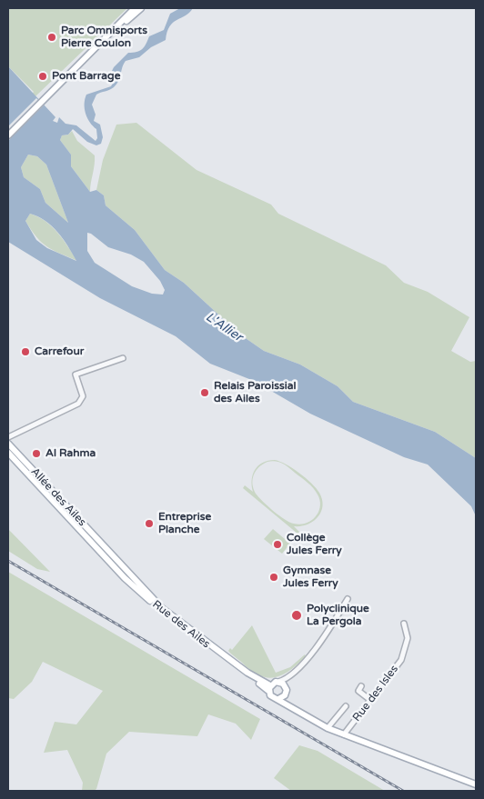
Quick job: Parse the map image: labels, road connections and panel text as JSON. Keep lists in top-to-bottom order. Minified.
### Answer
{"streets":{"main road":["Allée des Ailes","Rue des Ailes"],"street":["Rue des Isles"]},"crossings":[["Allée des Ailes","Rue des Ailes"]],"water":["L'Allier"],"places":["Parc Omnisports Pierre Coulon","Pont Barrage","Carrefour","Relais Paroissial des Ailes","Al Rahma","Entreprise Planche","Collège Jules Ferry","Gymnase Jules Ferry","Polyclinique La Pergola"]}
